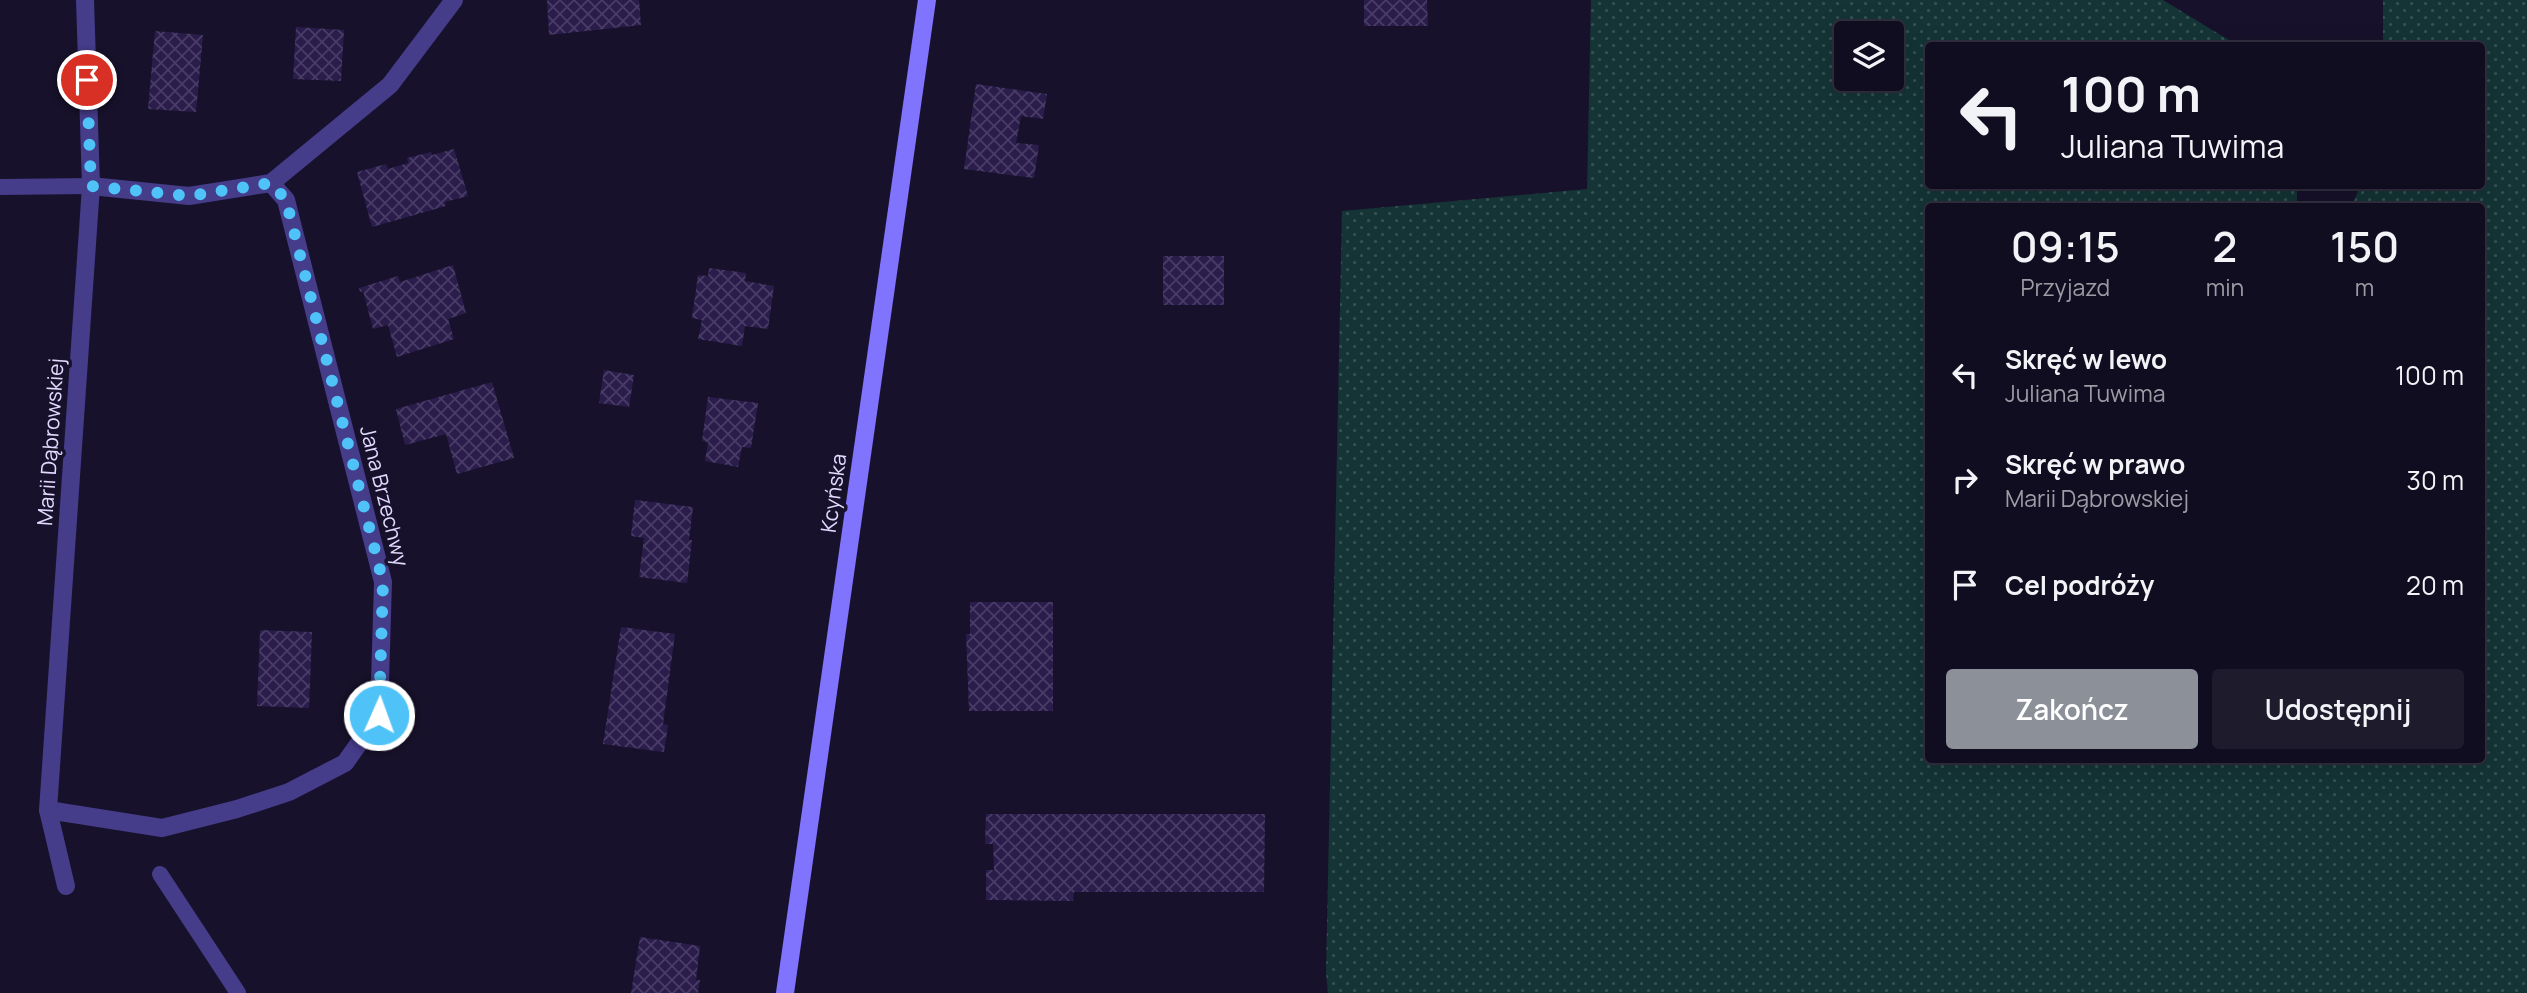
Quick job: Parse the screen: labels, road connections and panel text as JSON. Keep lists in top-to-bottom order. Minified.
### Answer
{"streets":{"main road":["Kcyńska"],"street":["Marii Dąbrowskiej","Jana Brzechwy"]},"crossings":[["Marii Dąbrowskiej","Jana Brzechwy"]],"page":{"turn":["100 m","Juliana Tuwima"],"eta":["09:15","Przyjazd","2","min","150","m"],"list":[{"name":"Skręć w lewo","note":"Juliana Tuwima","value":"100 m"},{"name":"Skręć w prawo","note":"Marii Dąbrowskiej","value":"30 m"},{"name":"Cel podróży","value":"20 m"}],"buttons":["Zakończ","Udostępnij"]}}
